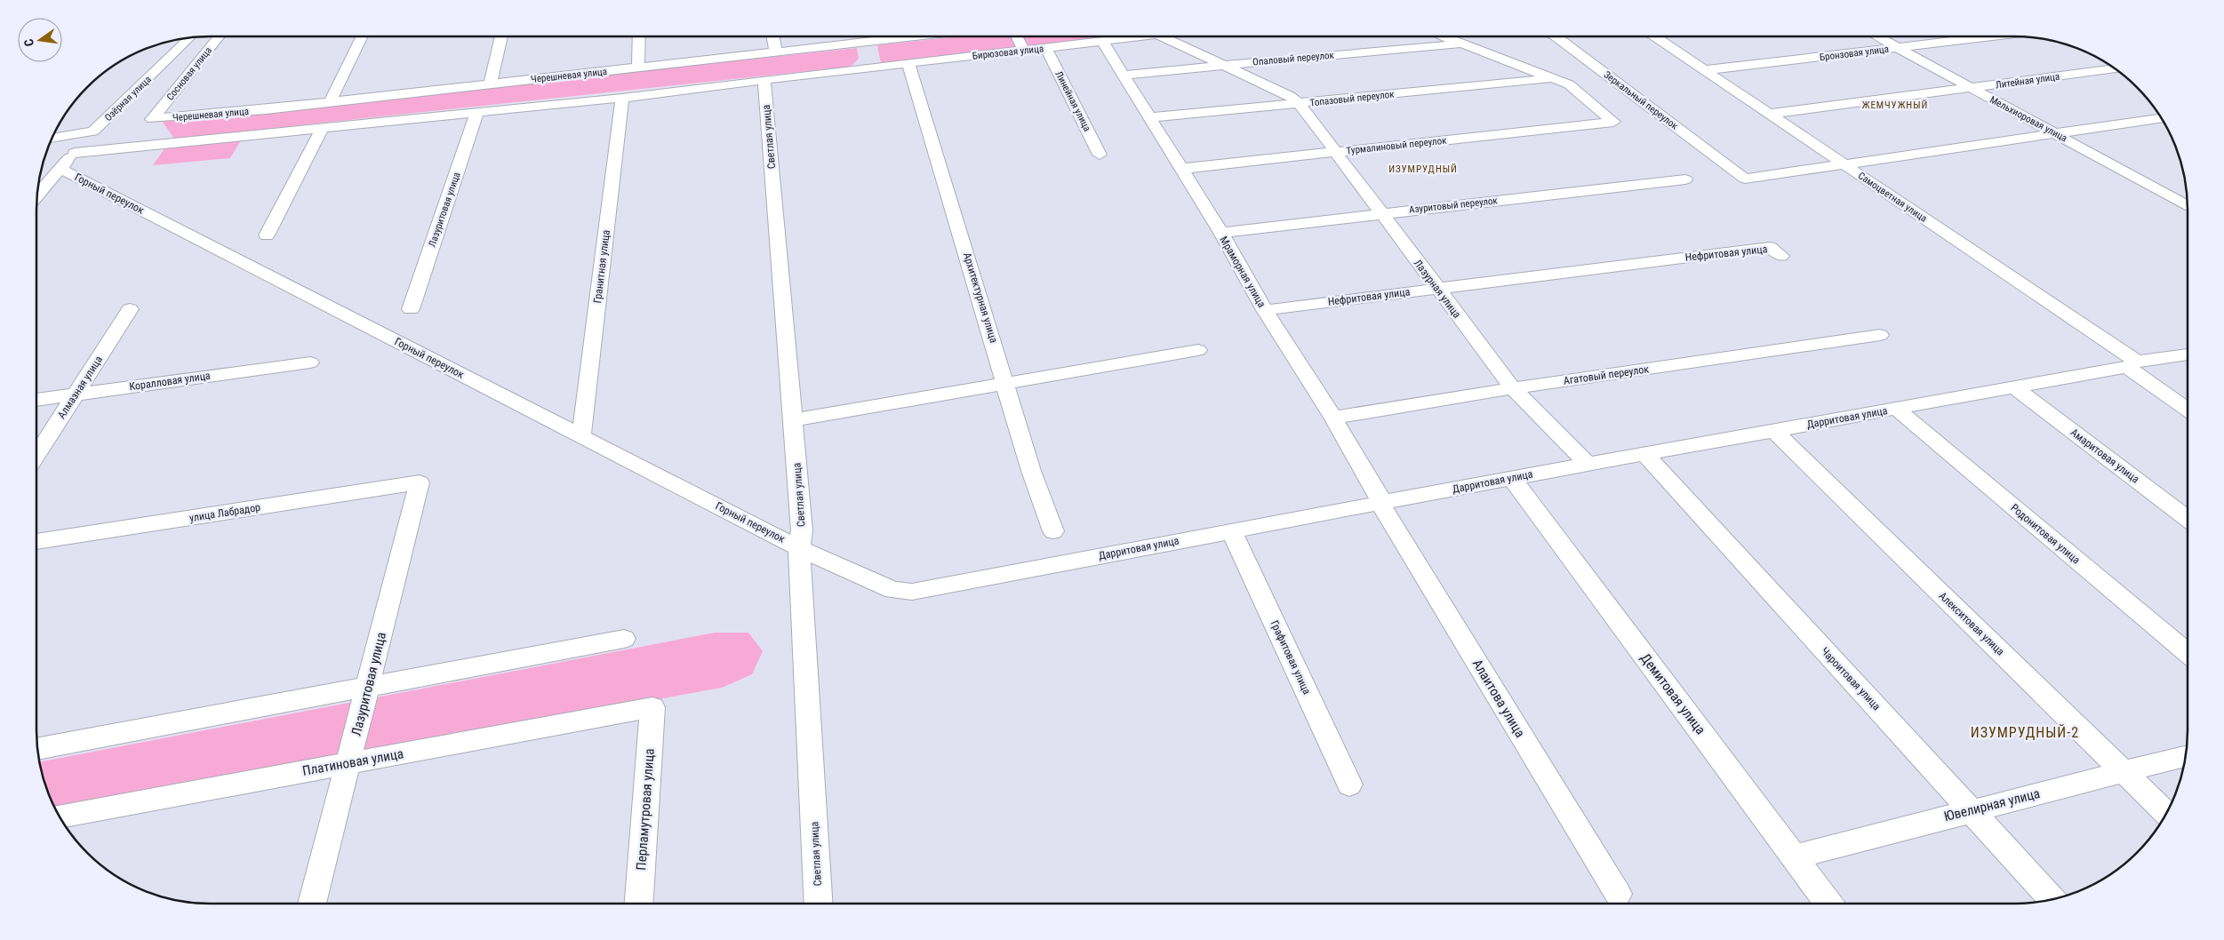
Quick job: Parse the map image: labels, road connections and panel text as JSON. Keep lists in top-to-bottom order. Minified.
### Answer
{"streets":{"street":["Бирюзовая улица","Бронзовая улица","Опаловый переулок","Сосновая улица","Черешневая улица","Литейная улица","Озёрная улица","Топазовый переулок","Зеркальный переулок","Линейная улица","Мельхиоровая улица","Светлая улица","Турмалиновый переулок","Горный переулок","Самоцветная улица","Азуритовый переулок","Лазуритовая улица","Нефритовая улица","Гранитная улица","Мраморная улица","Лазурная улица","Архитектурная улица","Агатовый переулок","Коралловая улица","Алмазная улица","Дарритовая улица","Амаритовая улица","улица Лабрадор","Родонитовая улица","Алекситовая улица","Графитовая улица","Чароитовая улица","Демитовая улица","Алаитова улица","Платиновая улица","Ювелирная улица","Перламутровая улица"]},"crossings":[["Бирюзовая улица","Озёрная улица"],["Бирюзовая улица","Линейная улица"],["Бирюзовая улица","Светлая улица"],["Бирюзовая улица","Лазуритовая улица"],["Бирюзовая улица","Гранитная улица"],["Бирюзовая улица","Мраморная улица"],["Бирюзовая улица","Архитектурная улица"],["Бронзовая улица","Мельхиоровая улица"],["Бронзовая улица","Самоцветная улица"],["Опаловый переулок","Мраморная улица"],["Сосновая улица","Черешневая улица"],["Литейная улица","Мельхиоровая улица"],["Литейная улица","Самоцветная улица"],["Озёрная улица","Горный переулок"],["Топазовый переулок","Турмалиновый переулок"],["Топазовый переулок","Мраморная улица"],["Топазовый переулок","Лазурная улица"],["Зеркальный переулок","Самоцветная улица"],["Светлая улица","Горный переулок"],["Светлая улица","Дарритовая улица"],["Турмалиновый переулок","Мраморная улица"],["Турмалиновый переулок","Лазурная улица"],["Горный переулок","Гранитная улица"],["Горный переулок","Дарритовая улица"],["Самоцветная улица","Дарритовая улица"],["Азуритовый переулок","Мраморная улица"],["Азуритовый переулок","Лазурная улица"],["Лазуритовая улица","улица Лабрадор"],["Лазуритовая улица","Платиновая улица"],["Нефритовая улица","Мраморная улица"],["Нефритовая улица","Лазурная улица"],["Мраморная улица","Агатовый переулок"],["Мраморная улица","Дарритовая улица"],["Мраморная улица","Алаитова улица"],["Лазурная улица","Агатовый переулок"],["Лазурная улица","Дарритовая улица"],["Коралловая улица","Алмазная улица"],["Дарритовая улица","Амаритовая улица"],["Дарритовая улица","Родонитовая улица"],["Дарритовая улица","Алекситовая улица"],["Дарритовая улица","Графитовая улица"],["Дарритовая улица","Чароитовая улица"],["Дарритовая улица","Демитовая улица"],["Дарритовая улица","Алаитова улица"],["Алекситовая улица","Ювелирная улица"],["Чароитовая улица","Ювелирная улица"],["Демитовая улица","Ювелирная улица"],["Платиновая улица","Перламутровая улица"]],"districts":["ЖЕМЧУЖНЫЙ","ИЗУМРУДНЫЙ","ИЗУМРУДНЫЙ-2"],"north":"left"}
